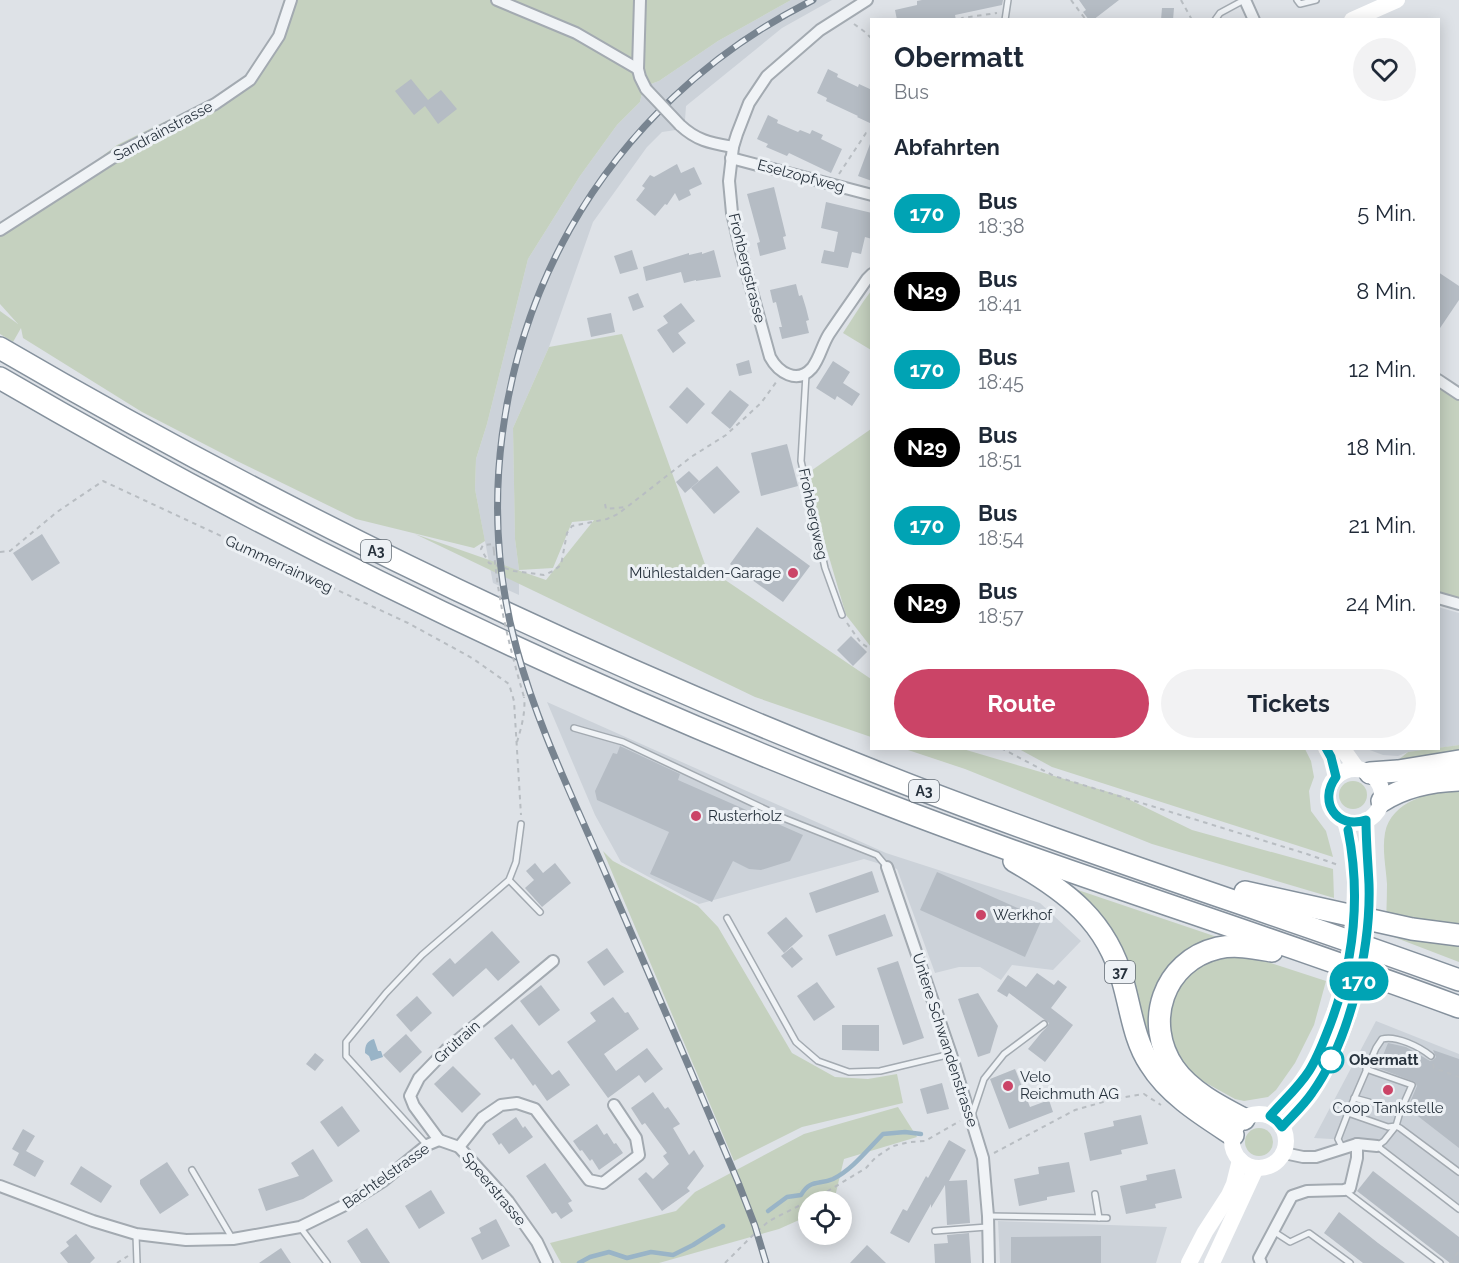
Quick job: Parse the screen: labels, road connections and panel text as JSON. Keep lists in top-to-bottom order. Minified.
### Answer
{"streets":{"highway":["A3","37"],"street":["Sandrainstrasse","Eselzopfweg","Frohbergstrasse","Untere Schwandenstrasse","Grütrain","Bachtelstrasse","Speerstrasse"],"lane":["Frohbergweg"],"path":["Gummerrainweg"]},"crossings":[["Eselzopfweg","Frohbergstrasse"],["Frohbergstrasse","Gummerrainweg"],["A3","37"],["Grütrain","Bachtelstrasse"],["Grütrain","Speerstrasse"],["Bachtelstrasse","Speerstrasse"]],"places":["Mühlestalden-Garage","Rusterholz","Werkhof","Obermatt","Velo Reichmuth AG","Coop Tankstelle"],"lines":["bus line 170"],"page":{"on_map":"170","heading":[["Obermatt","Bus"],"Abfahrten"],"list":[{"mark":"170","name":"Bus","note":"18:38","value":"5 Min."},{"mark":"N29","name":"Bus","note":"18:41","value":"8 Min."},{"mark":"170","name":"Bus","note":"18:45","value":"12 Min."},{"mark":"N29","name":"Bus","note":"18:51","value":"18 Min."},{"mark":"170","name":"Bus","note":"18:54","value":"21 Min."},{"mark":"N29","name":"Bus","note":"18:57","value":"24 Min."}],"buttons":["Route","Tickets"]}}
